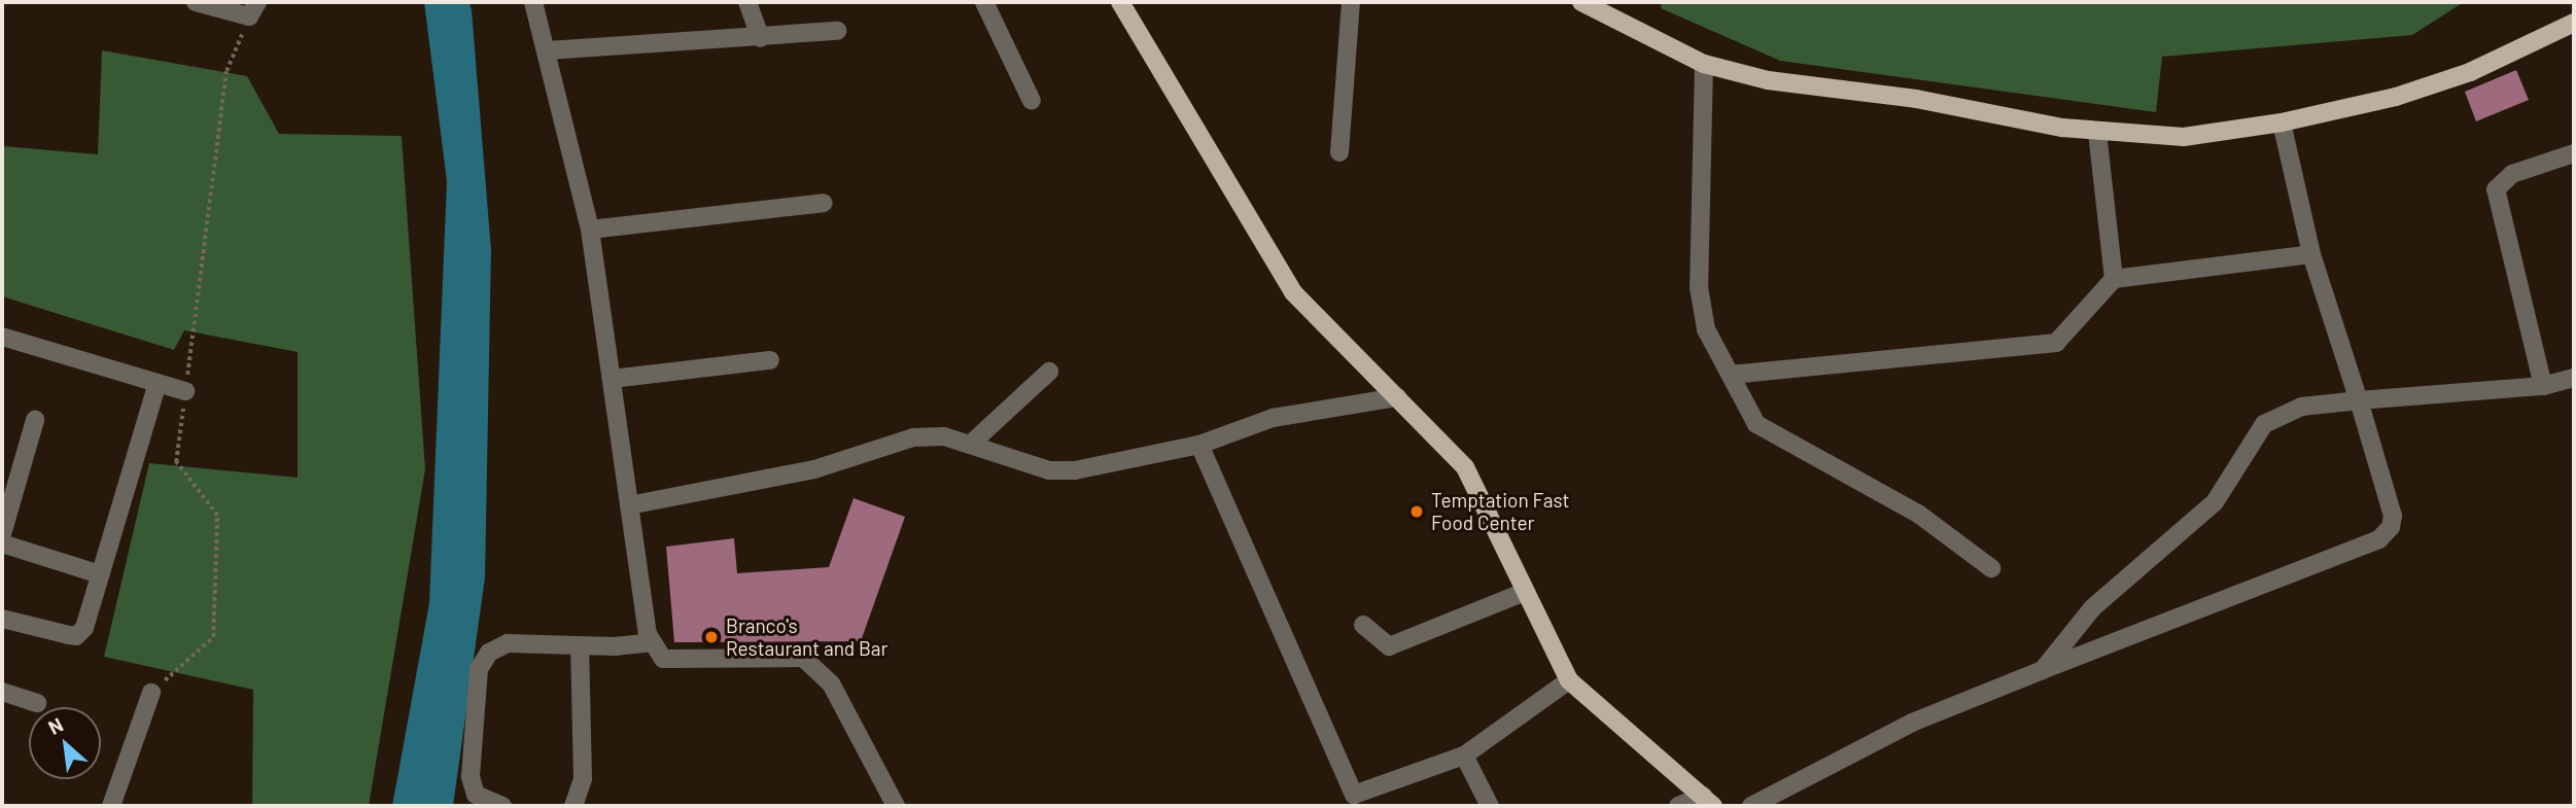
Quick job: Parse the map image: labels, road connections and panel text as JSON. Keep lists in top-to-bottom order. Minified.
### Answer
{"places":["Temptation Fast Food Center","Branco's Restaurant and Bar"],"north":"top left"}
